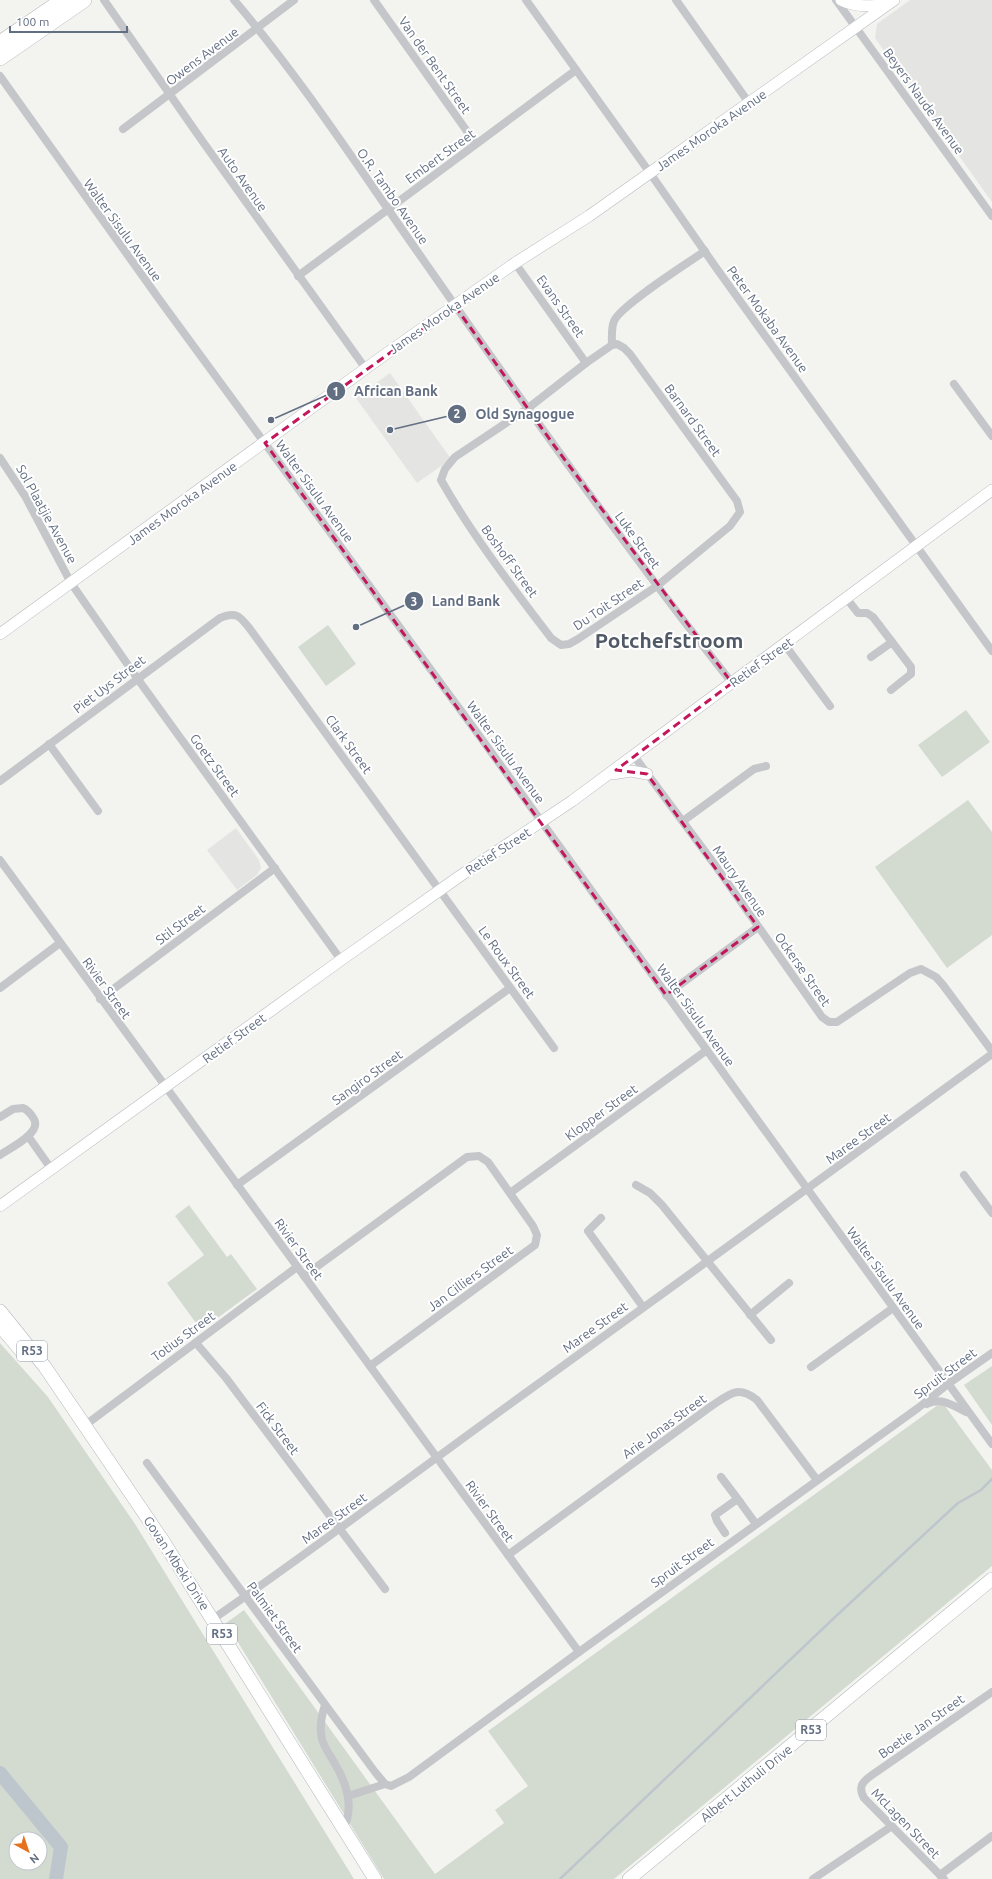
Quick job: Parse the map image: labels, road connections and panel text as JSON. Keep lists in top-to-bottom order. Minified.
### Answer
{"streets":{"main road":["R53","Govan Mbeki Drive","Albert Luthuli Drive"],"street":["Owens Avenue","Van der Bent Street","Beyers Naude Avenue","James Moroka Avenue","Embert Street","Auto Avenue","O.R. Tambo Avenue","Walter Sisulu Avenue","Evans Street","Peter Mokaba Avenue","Barnard Street","Sol Plaatjie Avenue","Luke Street","Boshoff Street","Du Toit Street","Retief Street","Piet Uys Street","Clark Street","Goetz Street","Maury Avenue","Stil Street","Le Roux Street","Ockerse Street","Rivier Street","Sangiro Street","Klopper Street","Maree Street","Jan Cilliers Street","Totius Street","Spruit Street","Arie Jonas Street","Fick Street","Palmiet Street","Boetie Jan Street","McLagen Street"]},"crossings":[["Owens Avenue","Auto Avenue"],["Owens Avenue","O.R. Tambo Avenue"],["Van der Bent Street","Embert Street"],["Beyers Naude Avenue","James Moroka Avenue"],["James Moroka Avenue","Auto Avenue"],["James Moroka Avenue","O.R. Tambo Avenue"],["James Moroka Avenue","Walter Sisulu Avenue"],["James Moroka Avenue","Evans Street"],["James Moroka Avenue","Peter Mokaba Avenue"],["James Moroka Avenue","Sol Plaatjie Avenue"],["James Moroka Avenue","Goetz Street"],["Embert Street","Auto Avenue"],["Embert Street","O.R. Tambo Avenue"],["Embert Street","Peter Mokaba Avenue"],["O.R. Tambo Avenue","Luke Street"],["O.R. Tambo Avenue","Boshoff Street"],["Walter Sisulu Avenue","Retief Street"],["Walter Sisulu Avenue","Maury Avenue"],["Walter Sisulu Avenue","Klopper Street"],["Walter Sisulu Avenue","Maree Street"],["Walter Sisulu Avenue","Spruit Street"],["Peter Mokaba Avenue","Retief Street"],["Barnard Street","Du Toit Street"],["Sol Plaatjie Avenue","Goetz Street"],["Luke Street","Boshoff Street"],["Luke Street","Du Toit Street"],["Luke Street","Retief Street"],["Boshoff Street","Du Toit Street"],["Retief Street","Clark Street"],["Retief Street","Goetz Street"],["Retief Street","Maury Avenue"],["Retief Street","Le Roux Street"],["Retief Street","Rivier Street"],["Piet Uys Street","Clark Street"],["Piet Uys Street","Goetz Street"],["Clark Street","Le Roux Street"],["Goetz Street","Stil Street"],["Maury Avenue","Ockerse Street"],["Stil Street","Rivier Street"],["Le Roux Street","Sangiro Street"],["Ockerse Street","Maree Street"],["Rivier Street","Sangiro Street"],["Rivier Street","Maree Street"],["Rivier Street","Jan Cilliers Street"],["Rivier Street","Totius Street"],["Rivier Street","Spruit Street"],["Rivier Street","Arie Jonas Street"],["Klopper Street","Jan Cilliers Street"],["Maree Street","Fick Street"],["Maree Street","Govan Mbeki Drive"],["Maree Street","Palmiet Street"],["Totius Street","Fick Street"],["Totius Street","Govan Mbeki Drive"],["Spruit Street","Arie Jonas Street"],["Spruit Street","Palmiet Street"],["Boetie Jan Street","McLagen Street"]],"districts":["Potchefstroom"],"places":["African Bank","Old Synagogue","Land Bank"],"scale_bar":"100 m","north":"bottom right"}
